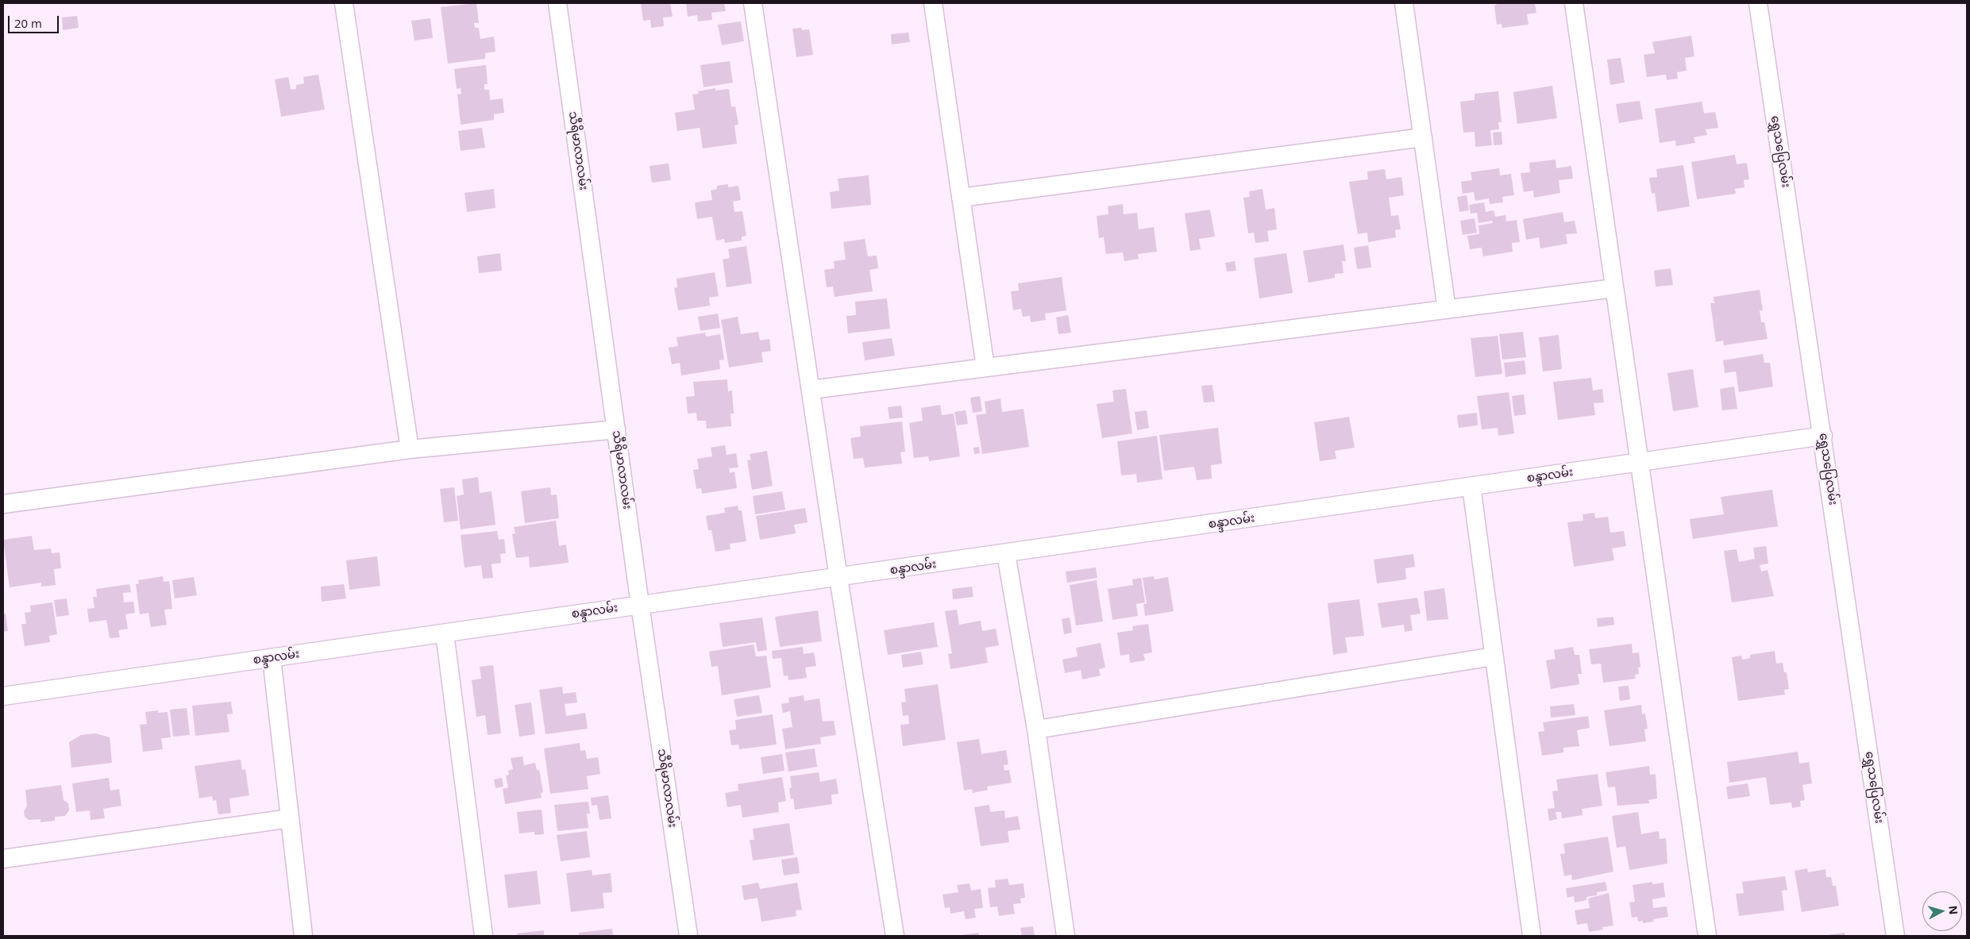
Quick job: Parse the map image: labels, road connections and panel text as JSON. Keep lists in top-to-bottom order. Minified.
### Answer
{"streets":{"street":["သီရိမာလာလမ်း","ရွှေသပြေလမ်း","စန္ဒာလမ်း"]},"crossings":[["သီရိမာလာလမ်း","စန္ဒာလမ်း"],["ရွှေသပြေလမ်း","စန္ဒာလမ်း"]],"scale_bar":"20 m","north":"right"}
